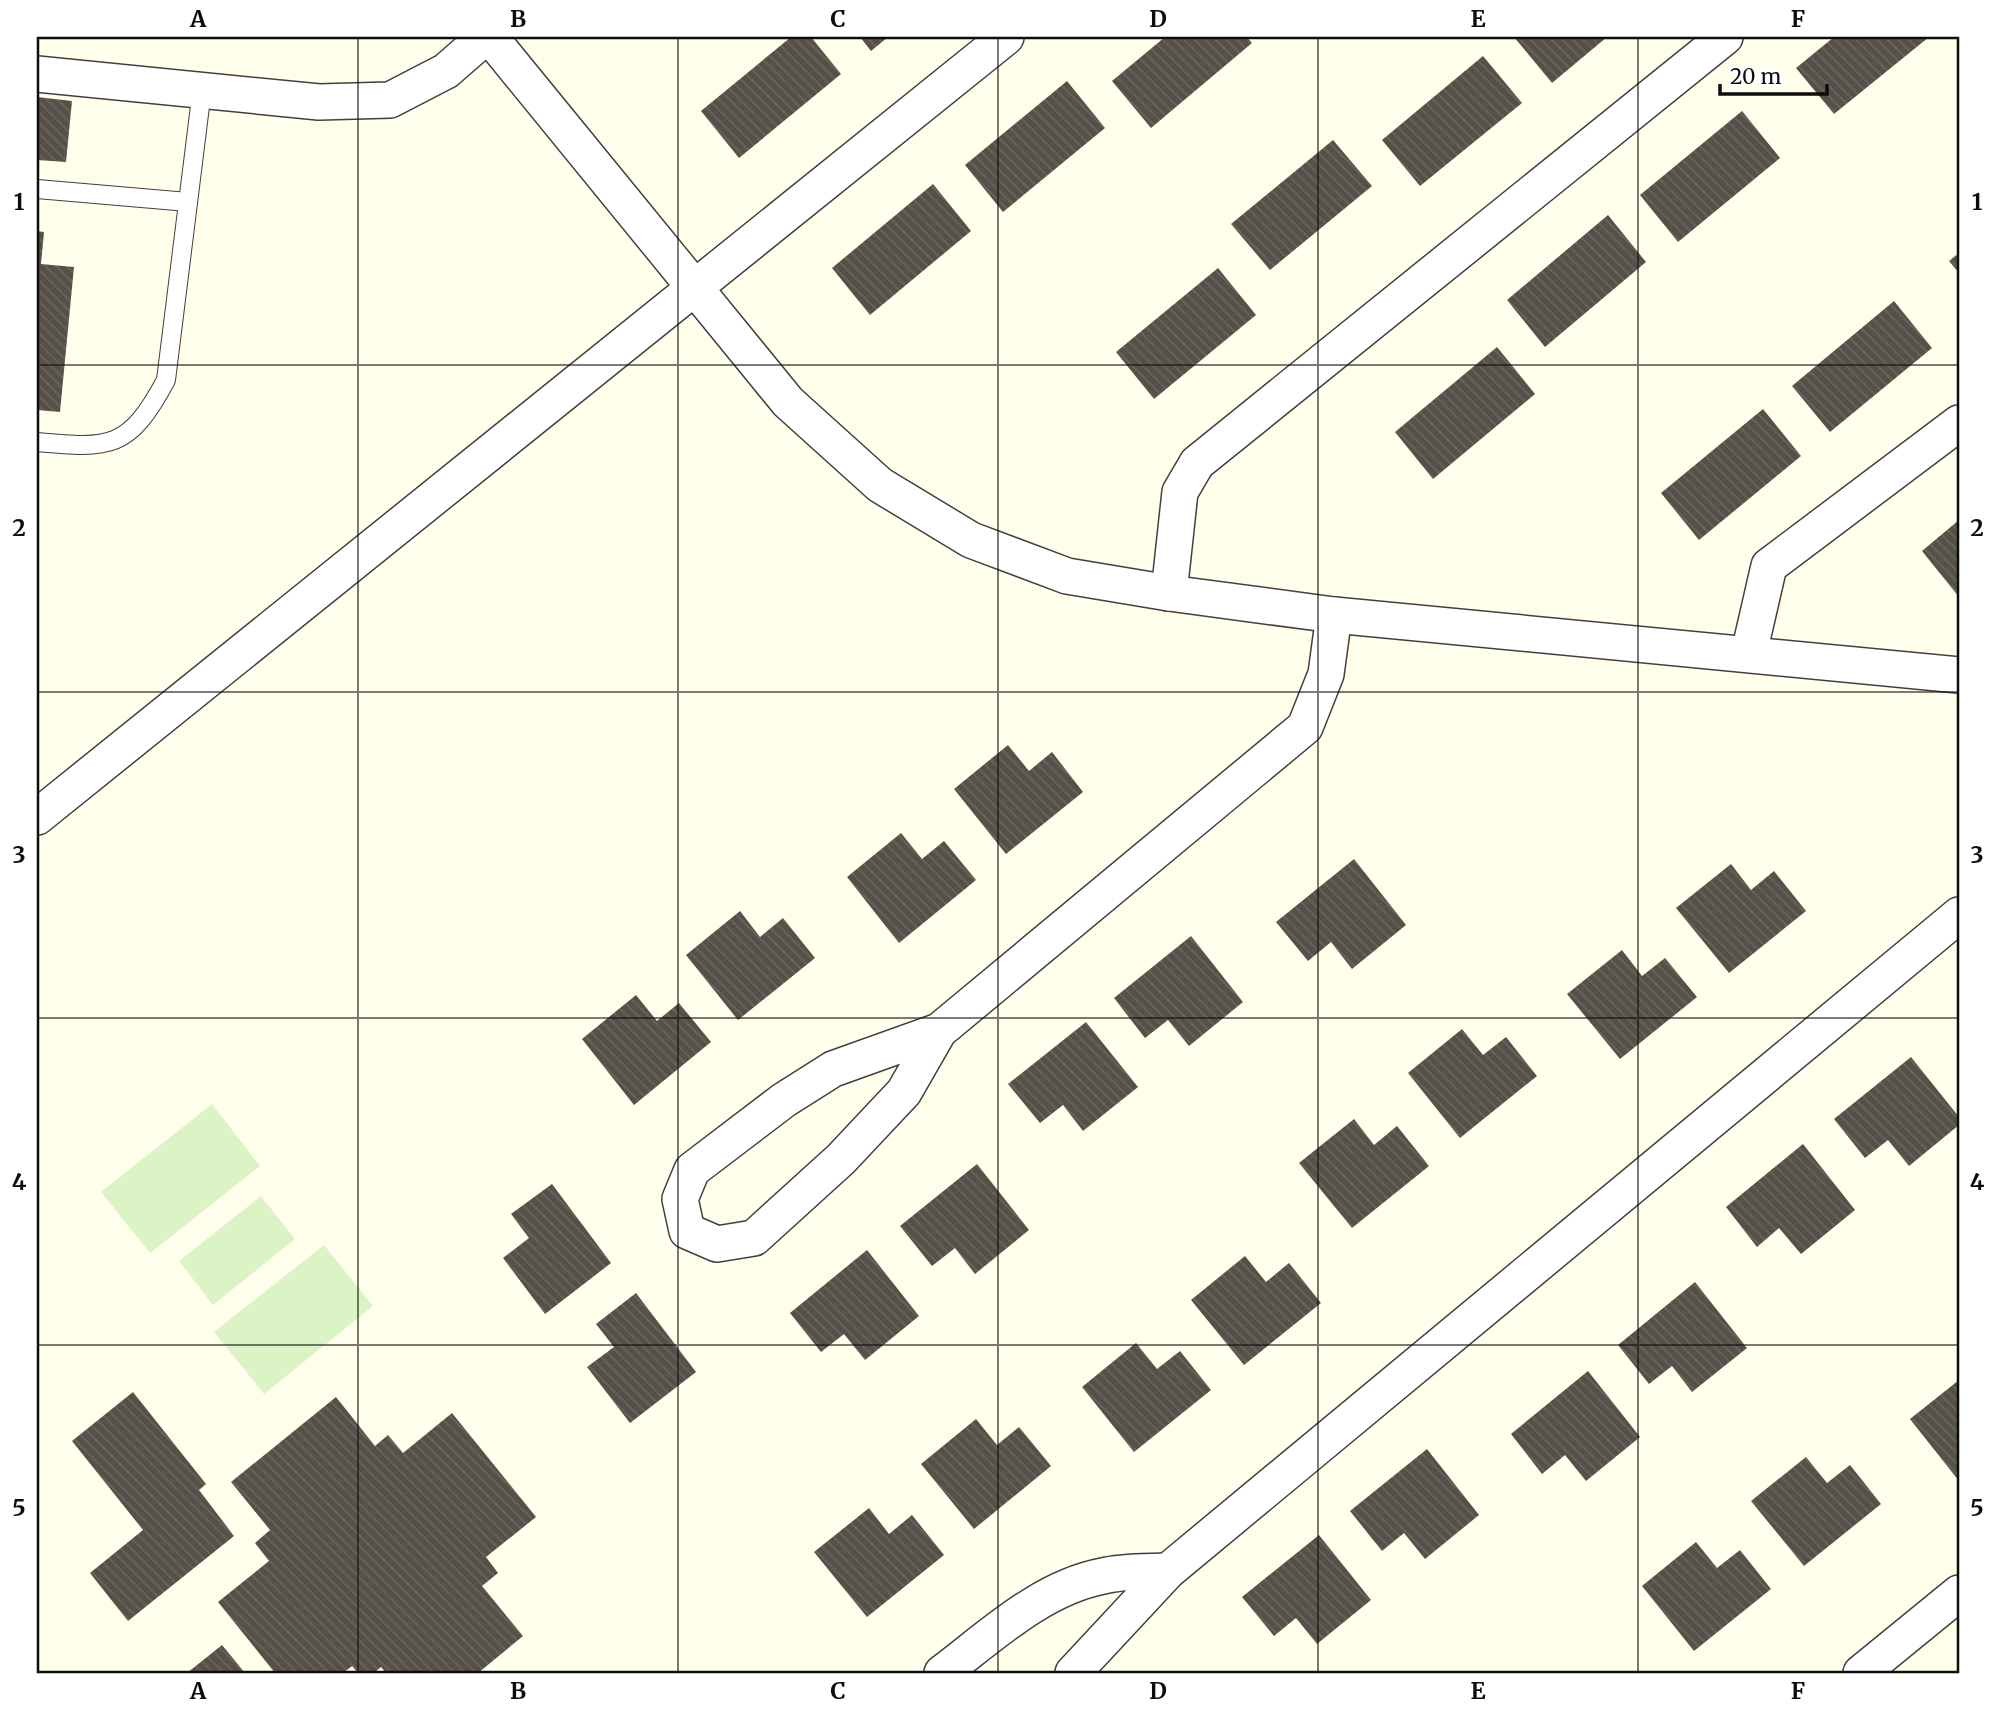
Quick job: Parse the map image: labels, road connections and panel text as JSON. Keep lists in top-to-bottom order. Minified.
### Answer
{"scale_bar":"20 m","grid":{"columns":["A","B","C","D","E","F"],"rows":["1","2","3","4","5"]}}
